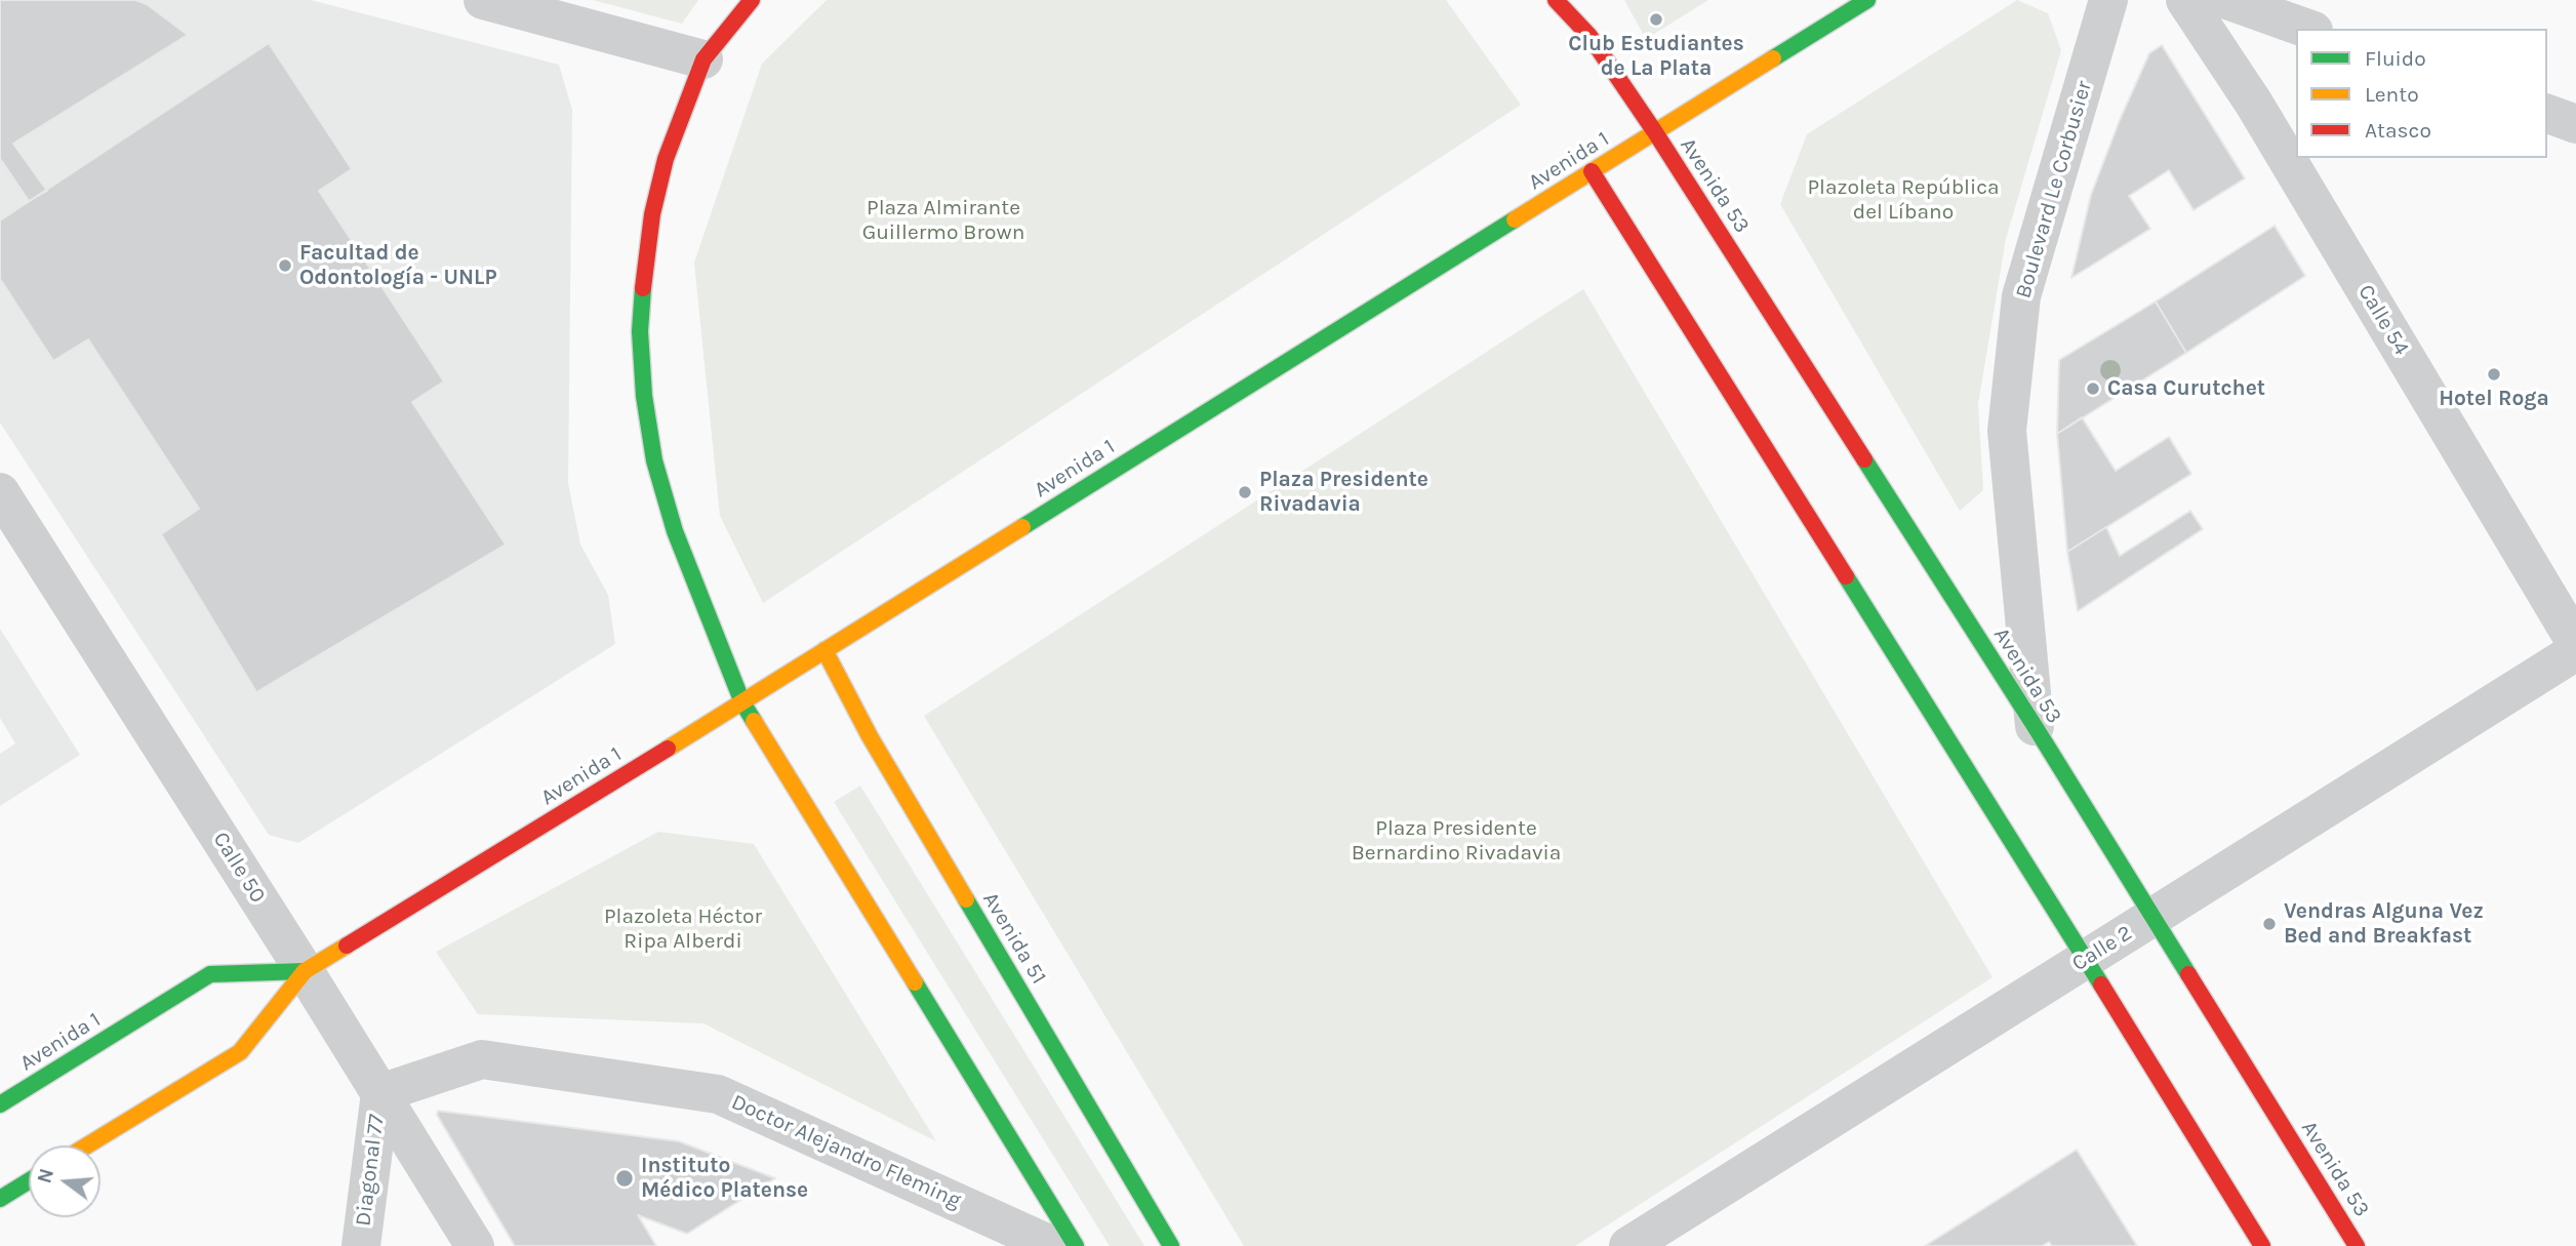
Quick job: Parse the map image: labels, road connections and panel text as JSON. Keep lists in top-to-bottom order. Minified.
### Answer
{"streets":{"street":["Avenida 1","Avenida 53","Boulevard Le Corbusier","Calle 54","Calle 50","Avenida 51","Calle 2","Doctor Alejandro Fleming","Diagonal 77"]},"crossings":[["Avenida 1","Avenida 53"],["Avenida 1","Calle 50"],["Avenida 1","Avenida 51"],["Avenida 53","Boulevard Le Corbusier"],["Avenida 53","Calle 2"],["Calle 50","Doctor Alejandro Fleming"],["Calle 50","Diagonal 77"],["Doctor Alejandro Fleming","Diagonal 77"]],"parks":["Plazoleta República del Líbano","Plaza Almirante Guillermo Brown","Plaza Presidente Bernardino Rivadavia","Plazoleta Héctor Ripa Alberdi"],"places":["Club Estudiantes de La Plata","Facultad de Odontología - UNLP","Hotel Roga","Casa Curutchet","Plaza Presidente Rivadavia","Vendras Alguna Vez Bed and Breakfast","Instituto Médico Platense"],"legend":["Fluido","Lento","Atasco"],"north":"left"}
